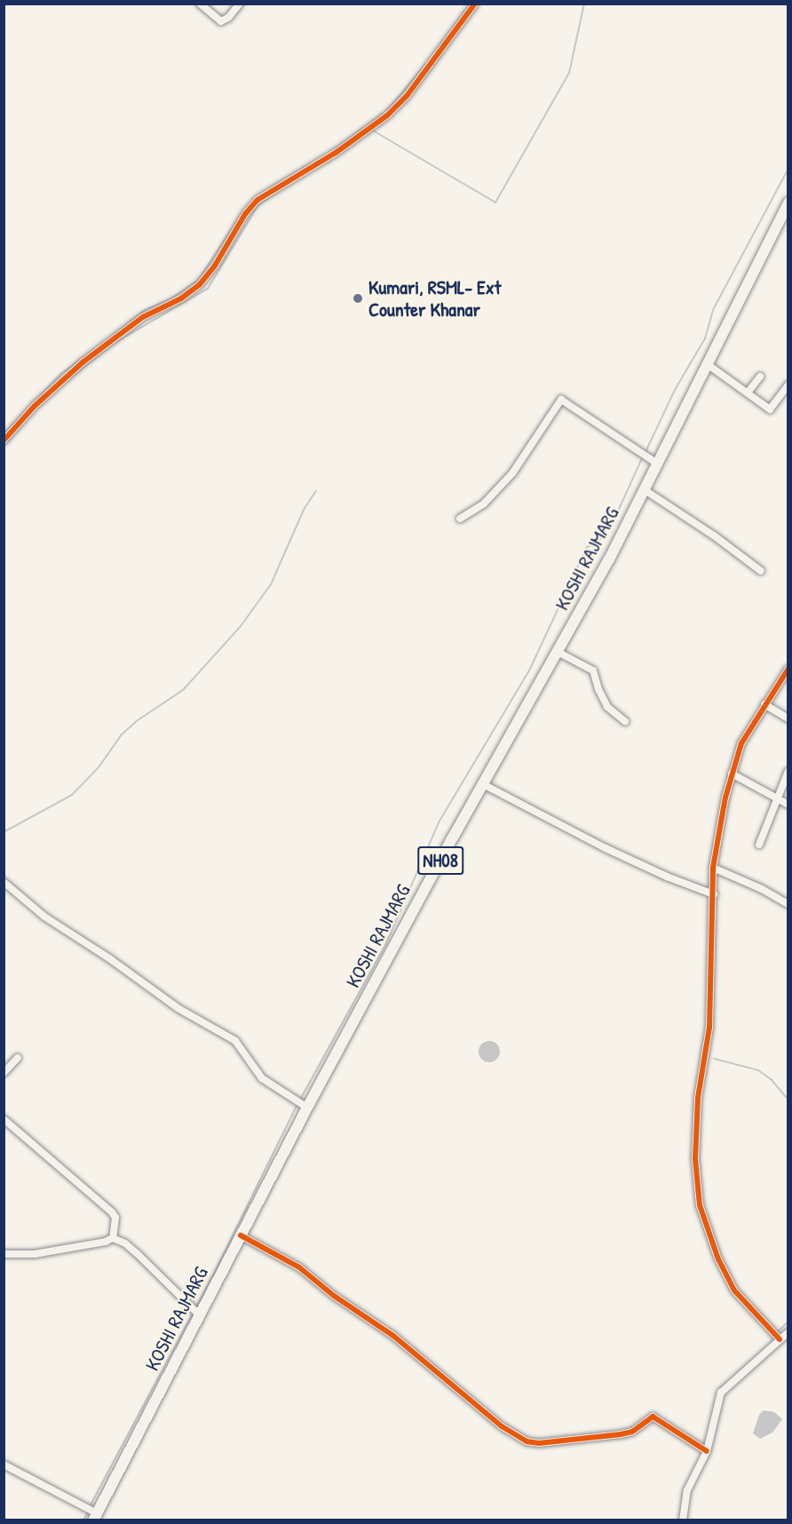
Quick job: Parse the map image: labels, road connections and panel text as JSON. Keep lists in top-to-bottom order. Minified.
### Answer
{"streets":{"main road":["KOSHI RAJMARG","NH08"]},"places":["Kumari, RSML- Ext Counter Khanar"]}
